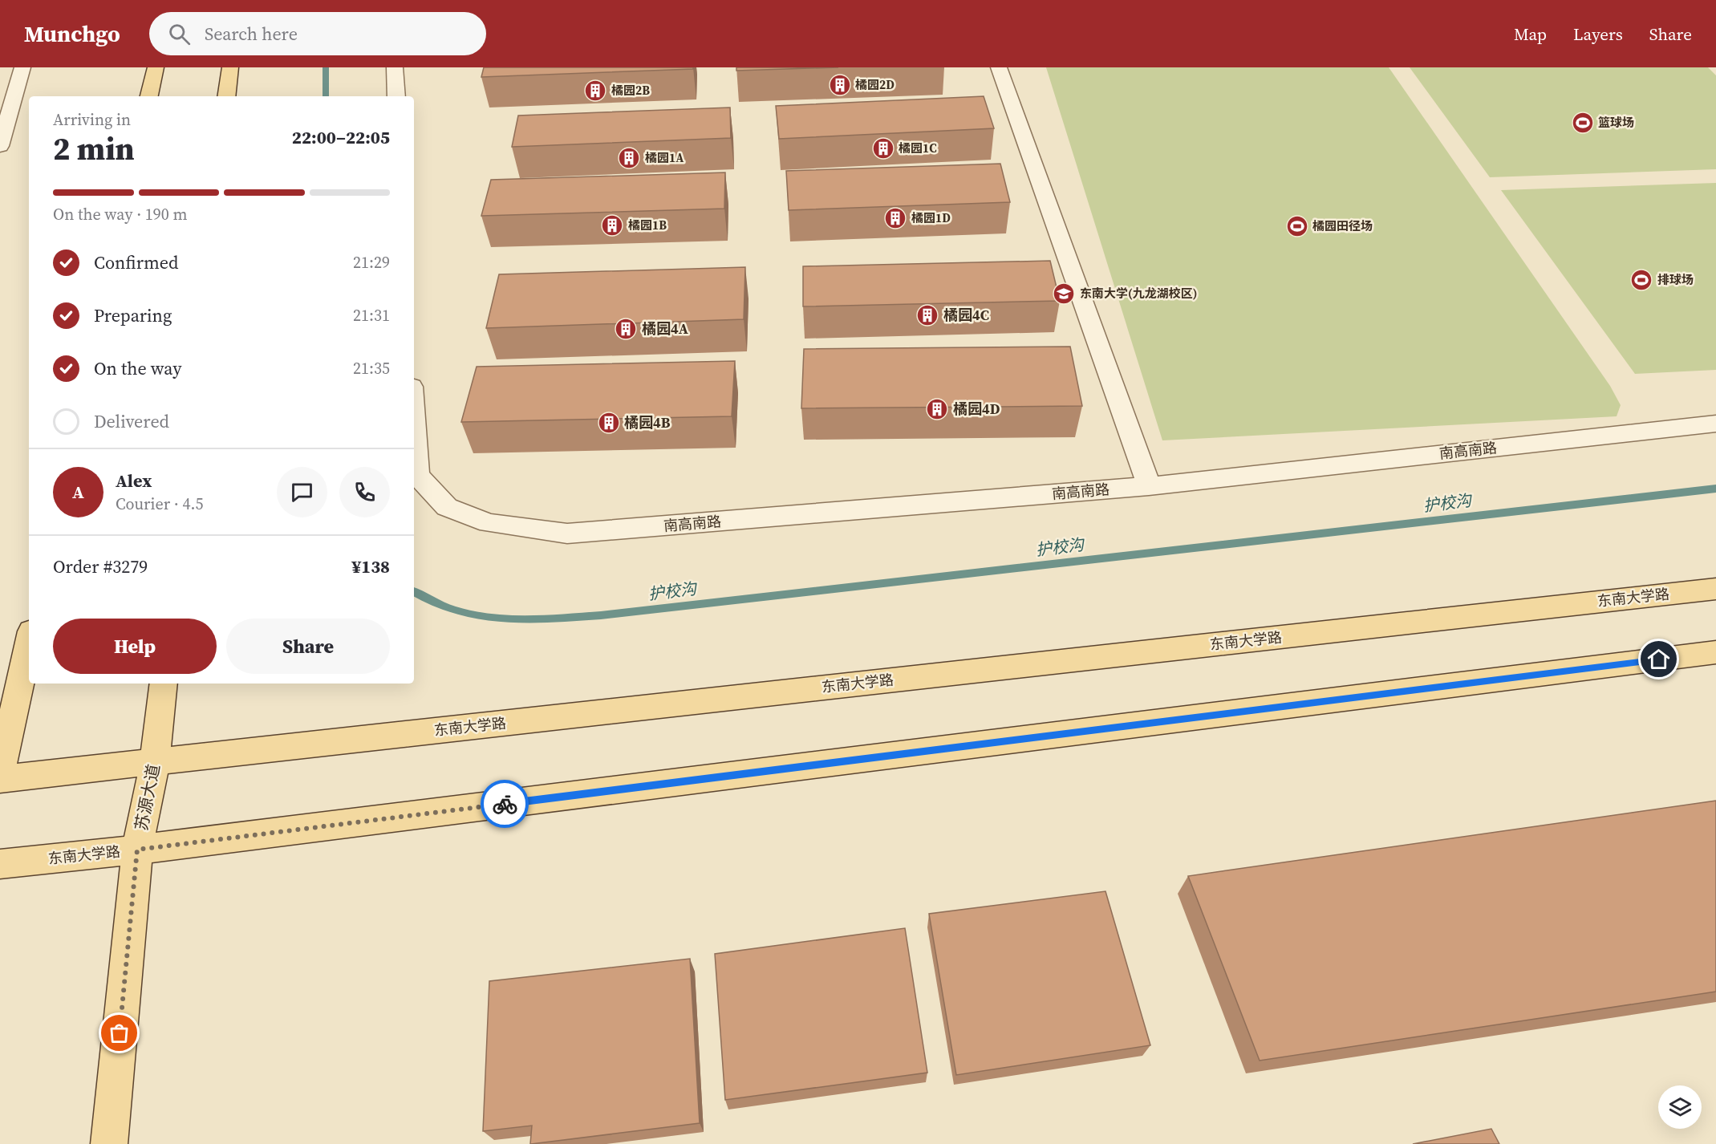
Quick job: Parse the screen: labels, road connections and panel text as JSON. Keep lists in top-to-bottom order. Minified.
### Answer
{"streets":{"main road":["东南大学路","苏源大道"],"street":["南高南路"]},"crossings":[["东南大学路","苏源大道"]],"water":["护校沟"],"places":{"building":["橘园2D","橘园2B","橘园1C","橘园1A","橘园1D","橘园1B","橘园4C","橘园4A","橘园4D","橘园4B"],"sports":["篮球场","橘园田径场","排球场"],"school or university":["东南大学(九龙湖校区)"]},"page":{"header":"Munchgo","search":"Search here","nav":["Map","Layers","Share"],"heading":["2 min","Arriving in","22:00–22:05"],"panel":["Alex","Courier · 4.5","Order #3279","¥138"],"bar":"On the way · 190 m","list":[["Confirmed","21:29"],["Preparing","21:31"],["On the way","21:35"],"Delivered"],"round":"A","buttons":["Help","Share"]}}
